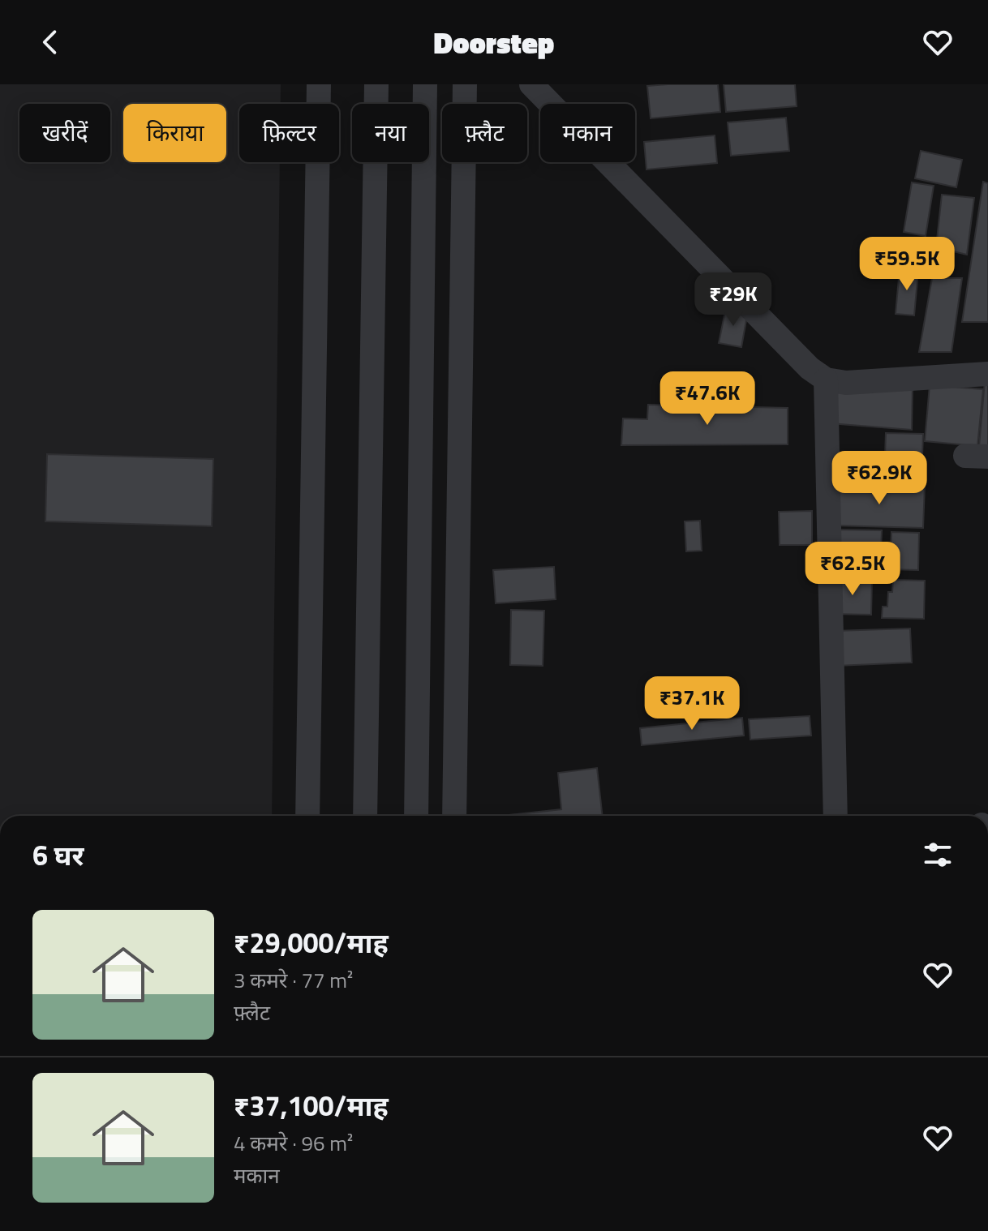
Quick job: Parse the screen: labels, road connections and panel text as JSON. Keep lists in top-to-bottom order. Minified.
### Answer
{"page":{"header":"Doorstep","chip":["खरीदें","किराया","फ़िल्टर","नया","फ़्लैट","मकान"],"price":["₹59.5K","₹29K","₹47.6K","₹62.9K","₹62.5K","₹37.1K"],"heading":"6 घर","list":[{"name":"₹29,000/माह","note":"3 कमरे · 77 m² · फ़्लैट"},{"name":"₹37,100/माह","note":"4 कमरे · 96 m² · मकान"}]}}
